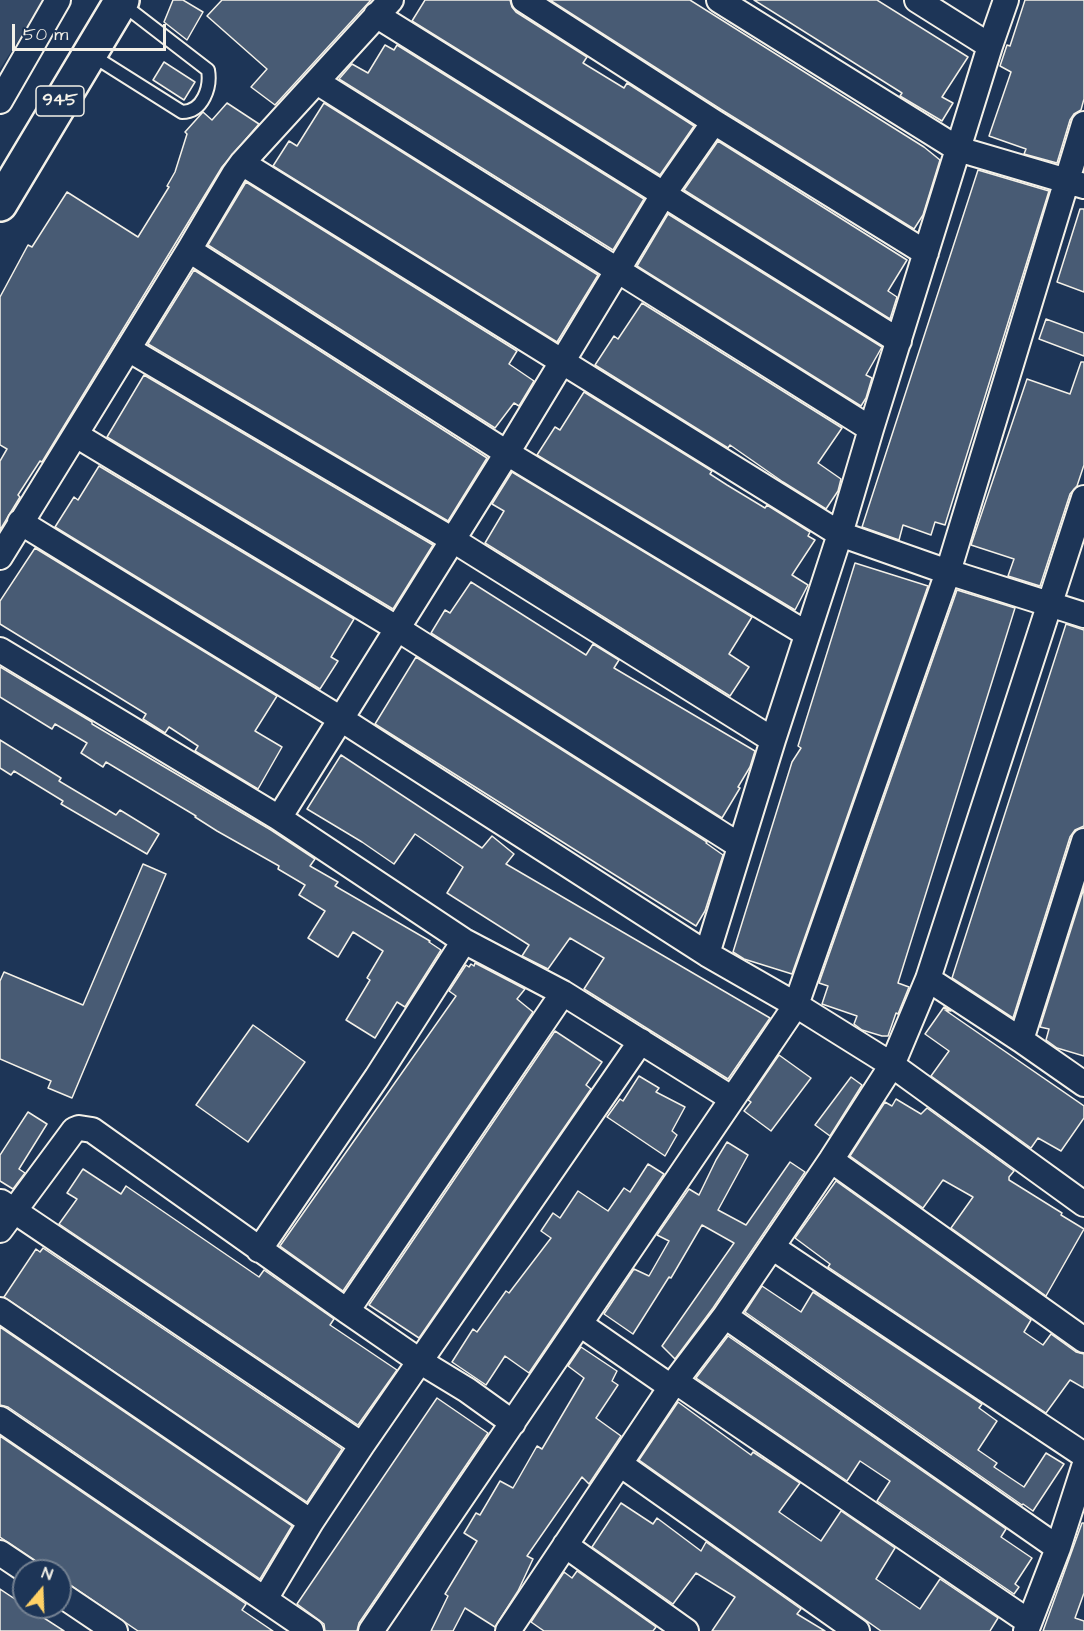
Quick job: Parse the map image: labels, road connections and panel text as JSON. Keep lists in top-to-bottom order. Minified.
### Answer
{"streets":{"main road":["945"]},"scale_bar":"50 m","north":"top"}
